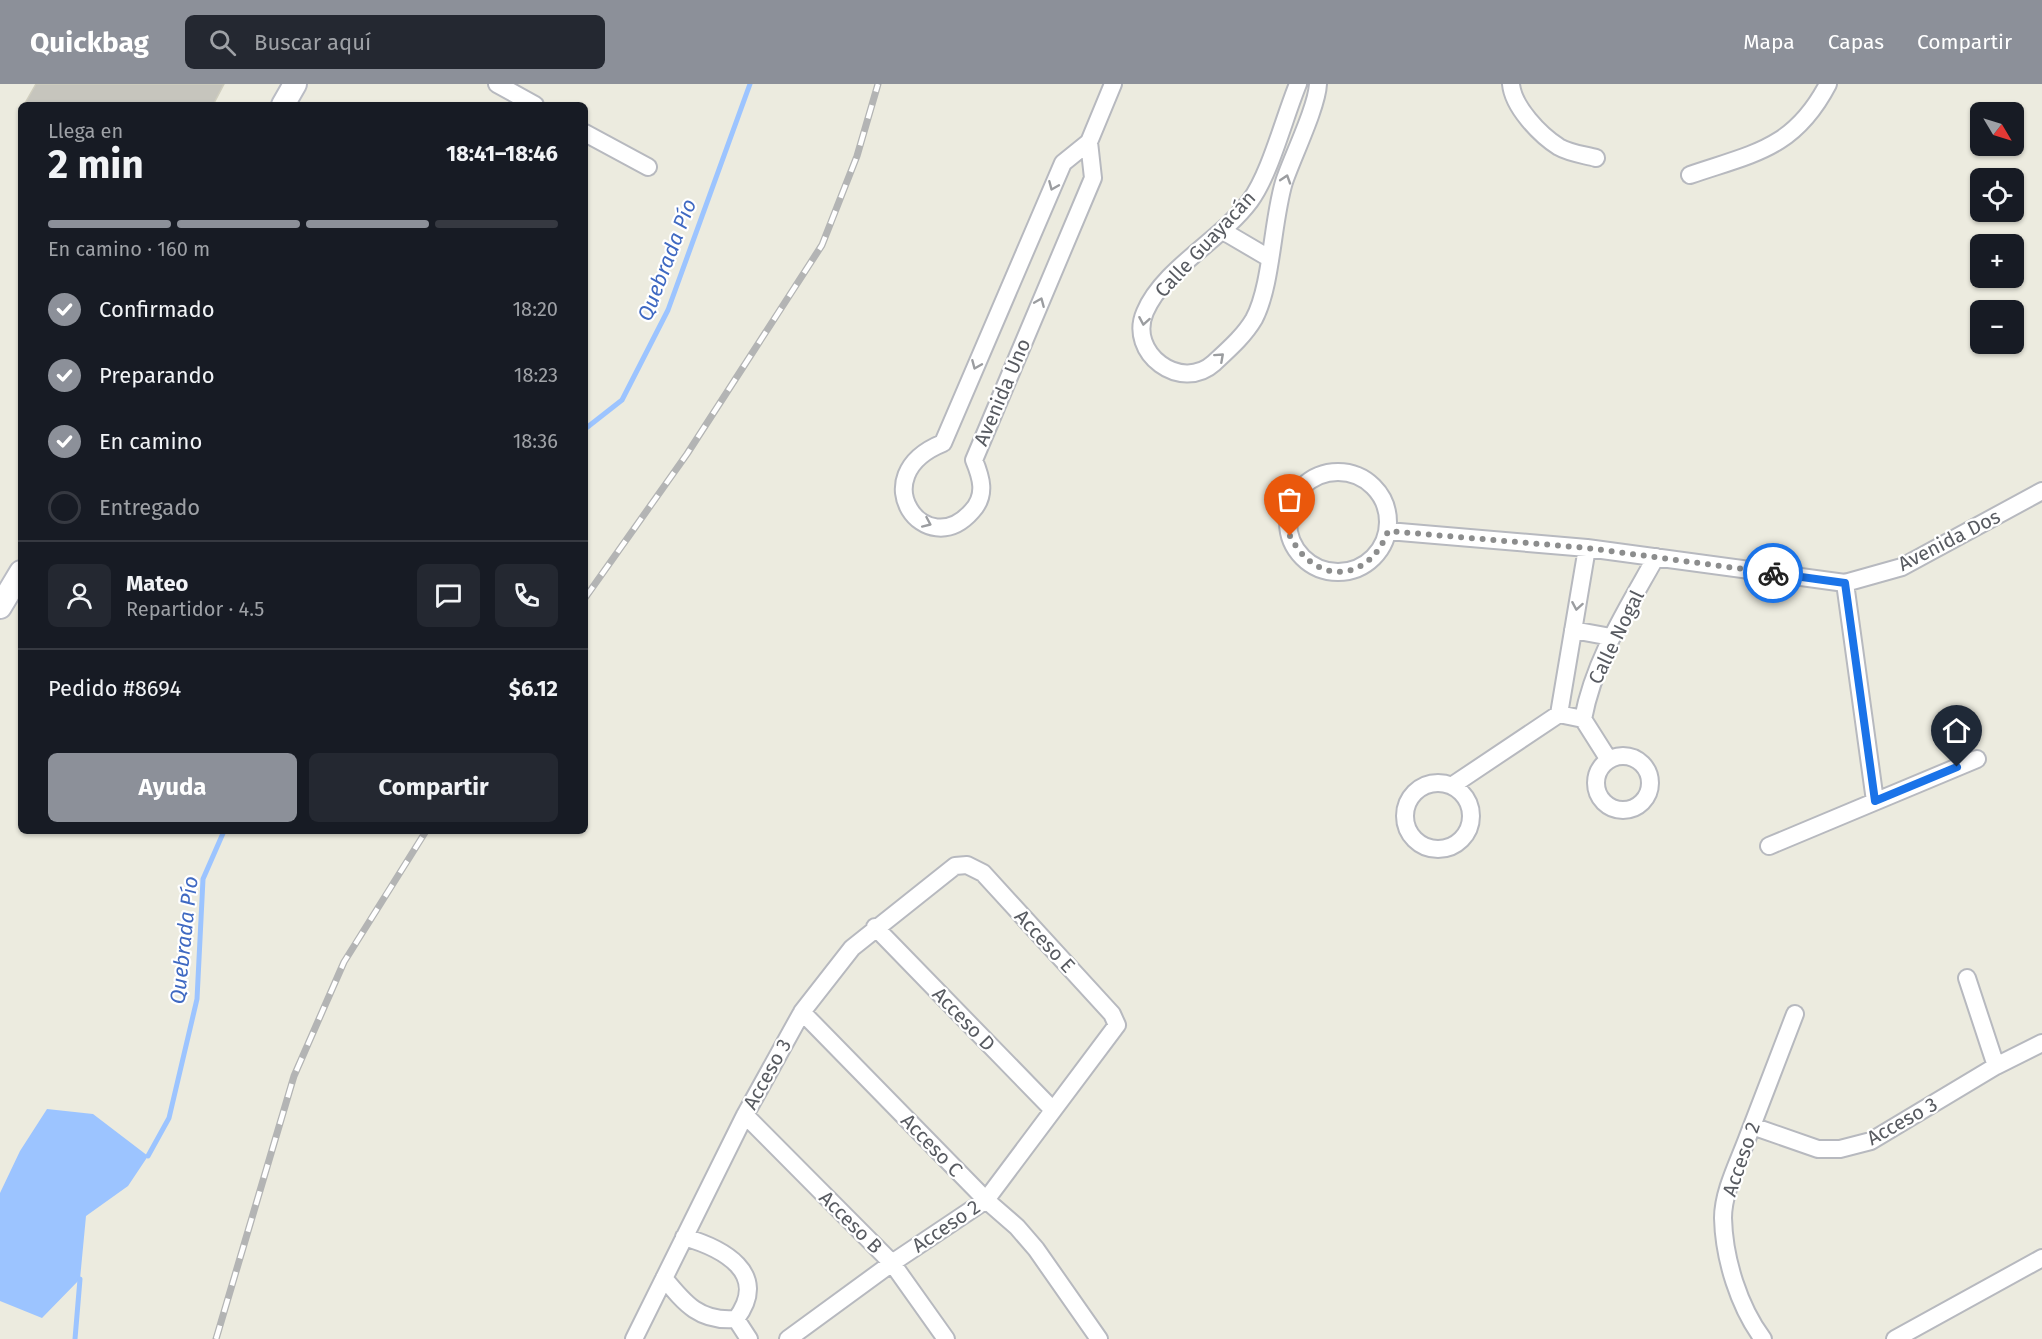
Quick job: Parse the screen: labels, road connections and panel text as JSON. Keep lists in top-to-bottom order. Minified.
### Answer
{"streets":{"street":["Calle Guayacán","Avenida Uno","Avenida Dos","Calle Nogal","Acceso E","Acceso D","Acceso 3","Acceso C","Acceso 2","Acceso B"]},"crossings":[["Avenida Dos","Calle Nogal"],["Acceso E","Acceso 3"],["Acceso E","Acceso 2"],["Acceso D","Acceso 3"],["Acceso D","Acceso 2"],["Acceso 3","Acceso C"],["Acceso 3","Acceso 2"],["Acceso 3","Acceso B"],["Acceso C","Acceso 2"],["Acceso 2","Acceso B"]],"water":["Quebrada Pío"],"north":"bottom right","page":{"header":"Quickbag","search":"Buscar aquí","nav":["Mapa","Capas","Compartir"],"map_buttons":["+","−"],"heading":["2 min","Llega en","18:41–18:46"],"panel":["Mateo","Repartidor · 4.5","Pedido #8694","$6.12"],"bar":"En camino · 160 m","list":[["Confirmado","18:20"],["Preparando","18:23"],["En camino","18:36"],"Entregado"],"buttons":["Ayuda","Compartir"]}}
